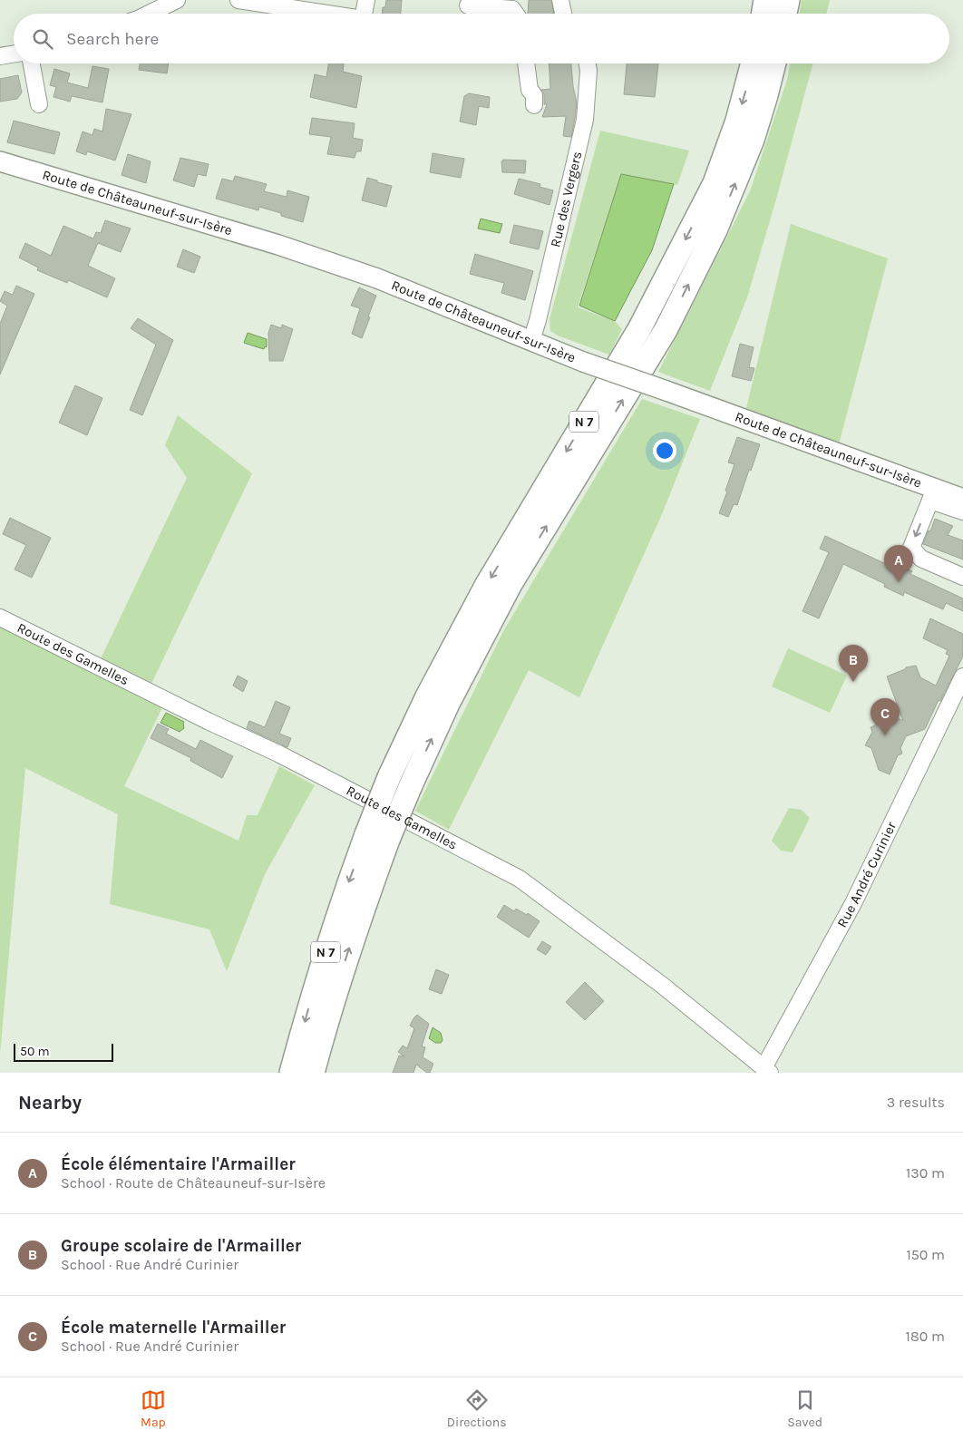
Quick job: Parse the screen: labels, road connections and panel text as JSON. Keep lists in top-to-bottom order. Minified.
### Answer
{"streets":{"highway":["N 7"],"main road":["Route de Châteauneuf-sur-Isère"],"street":["Rue des Vergers","Route des Gamelles","Rue André Curinier"]},"crossings":[["Rue des Vergers","Route de Châteauneuf-sur-Isère"],["Route des Gamelles","Rue André Curinier"]],"scale_bar":"50 m","page":{"search":"Search here","pins":["A","B","C"],"scale":"50 m","heading":["Nearby","3 results"],"list":[{"mark":"A","name":"École élémentaire l'Armailler","note":"School · Route de Châteauneuf-sur-Isère","value":"130 m"},{"mark":"B","name":"Groupe scolaire de l'Armailler","note":"School · Rue André Curinier","value":"150 m"},{"mark":"C","name":"École maternelle l'Armailler","note":"School · Rue André Curinier","value":"180 m"}],"nav":["Map","Directions","Saved"]}}
